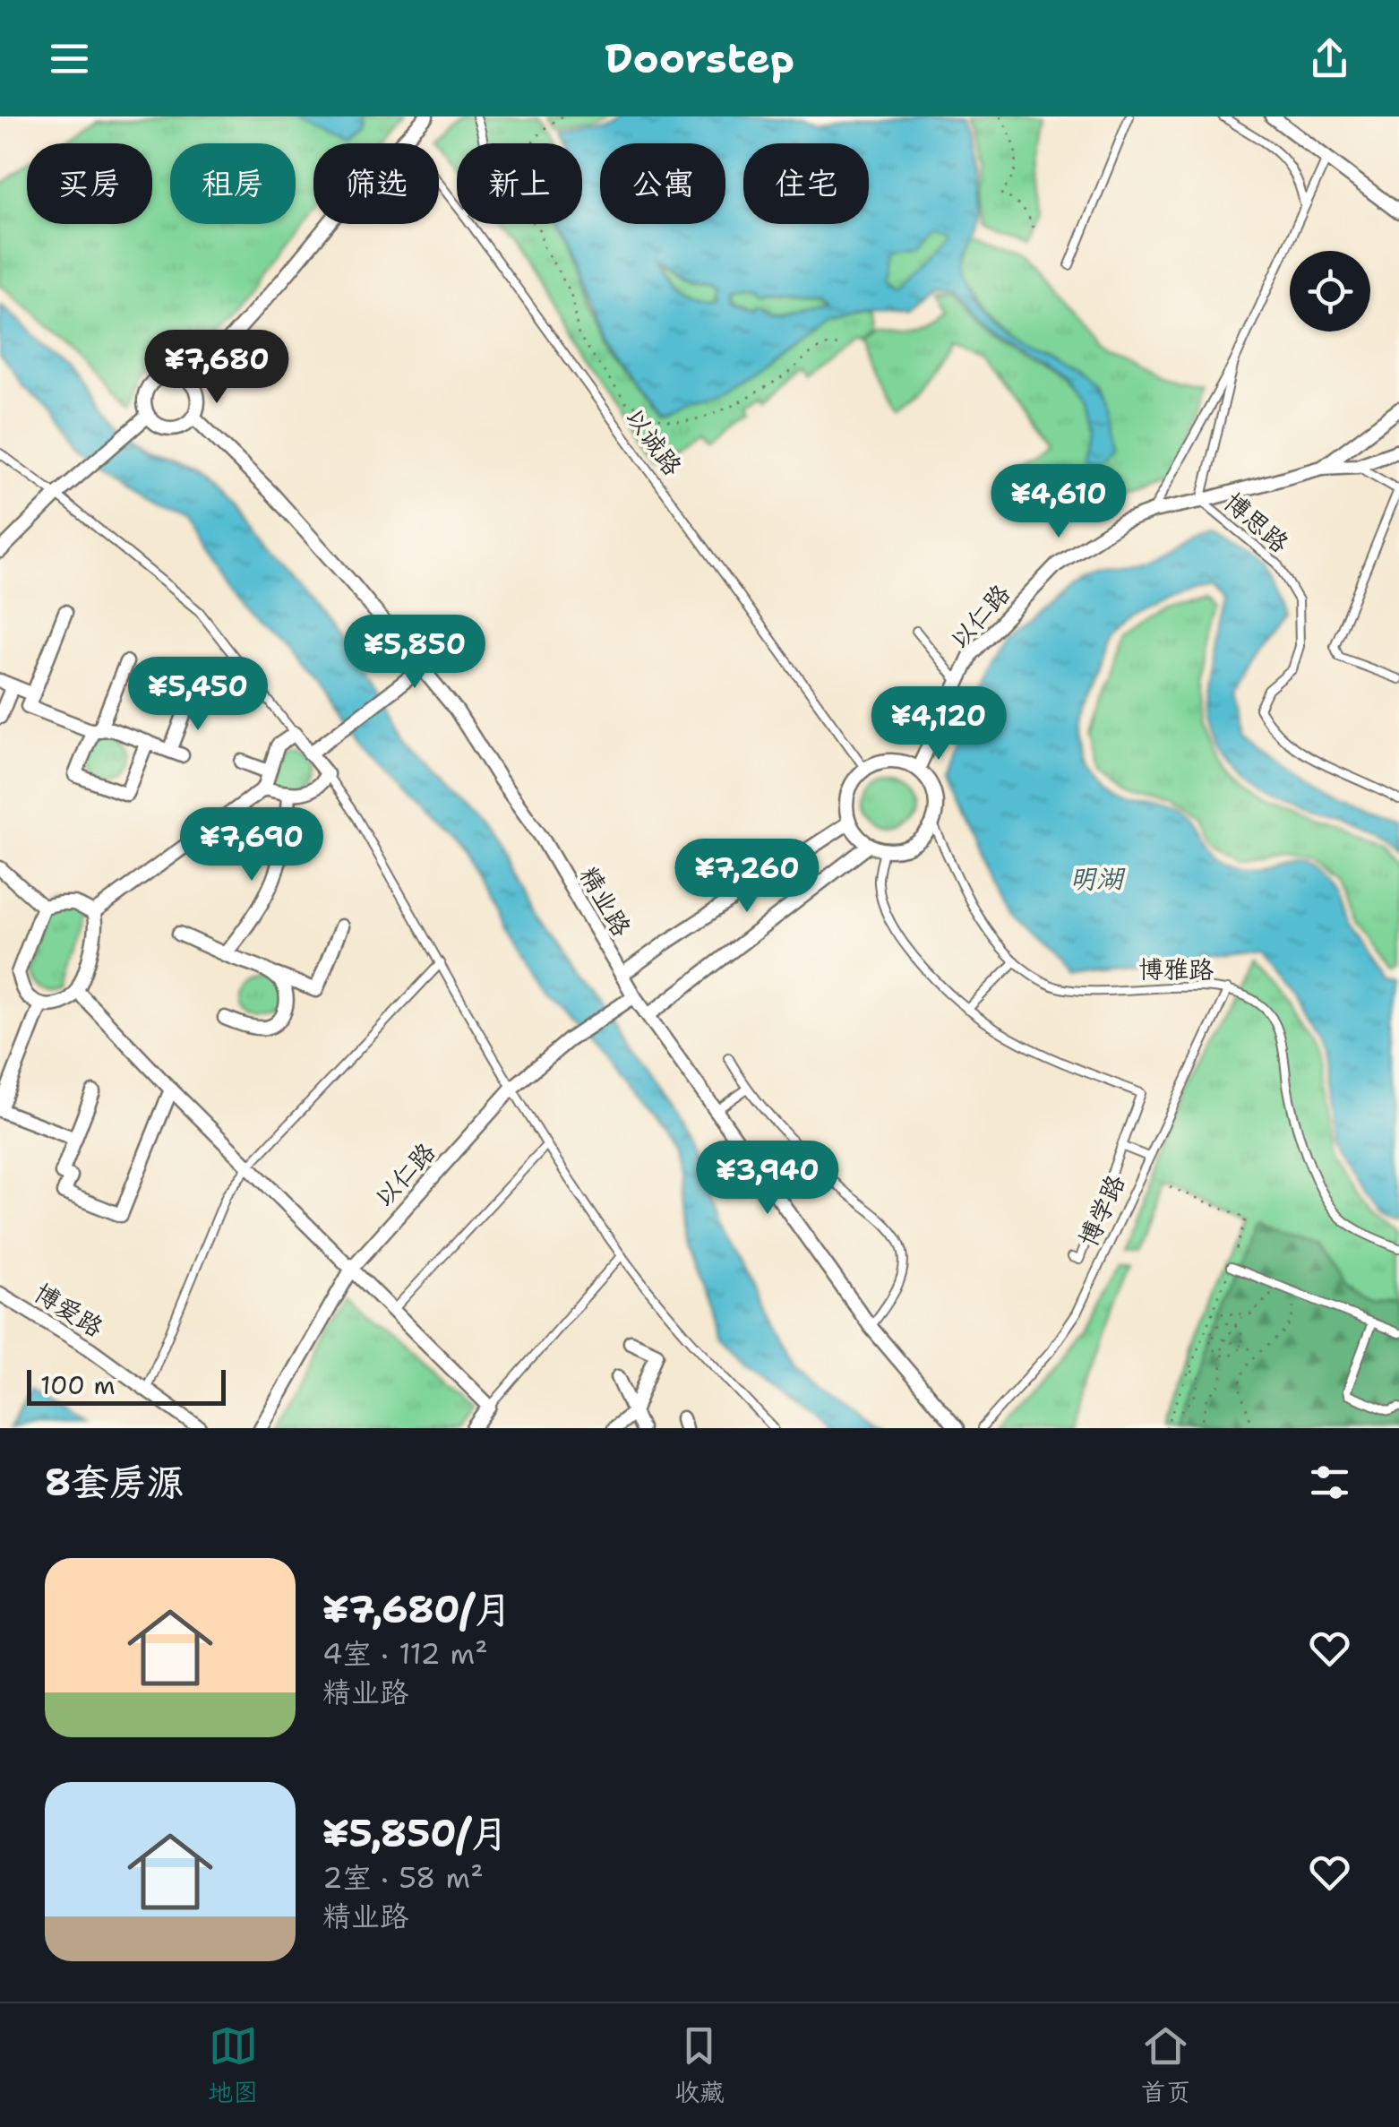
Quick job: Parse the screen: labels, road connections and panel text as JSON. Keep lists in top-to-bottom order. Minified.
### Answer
{"streets":{"street":["以仁路","精业路","博爱路"],"lane":["以诚路","博思路","博雅路","博学路"]},"crossings":[["以诚路","以仁路"],["以诚路","博雅路"],["博思路","以仁路"],["以仁路","精业路"],["以仁路","博雅路"],["博雅路","博学路"]],"water":["明湖"],"scale_bar":"100 m","page":{"header":"Doorstep","chip":["买房","租房","筛选","新上","公寓","住宅"],"price":["¥7,680","¥4,610","¥5,850","¥5,450","¥4,120","¥7,690","¥7,260","¥3,940"],"scale":"100 m","heading":"8套房源","list":[{"name":"¥7,680/月","note":"4室 · 112 m² · 精业路"},{"name":"¥5,850/月","note":"2室 · 58 m² · 精业路"}],"tabs":["地图","收藏","首页"]}}
